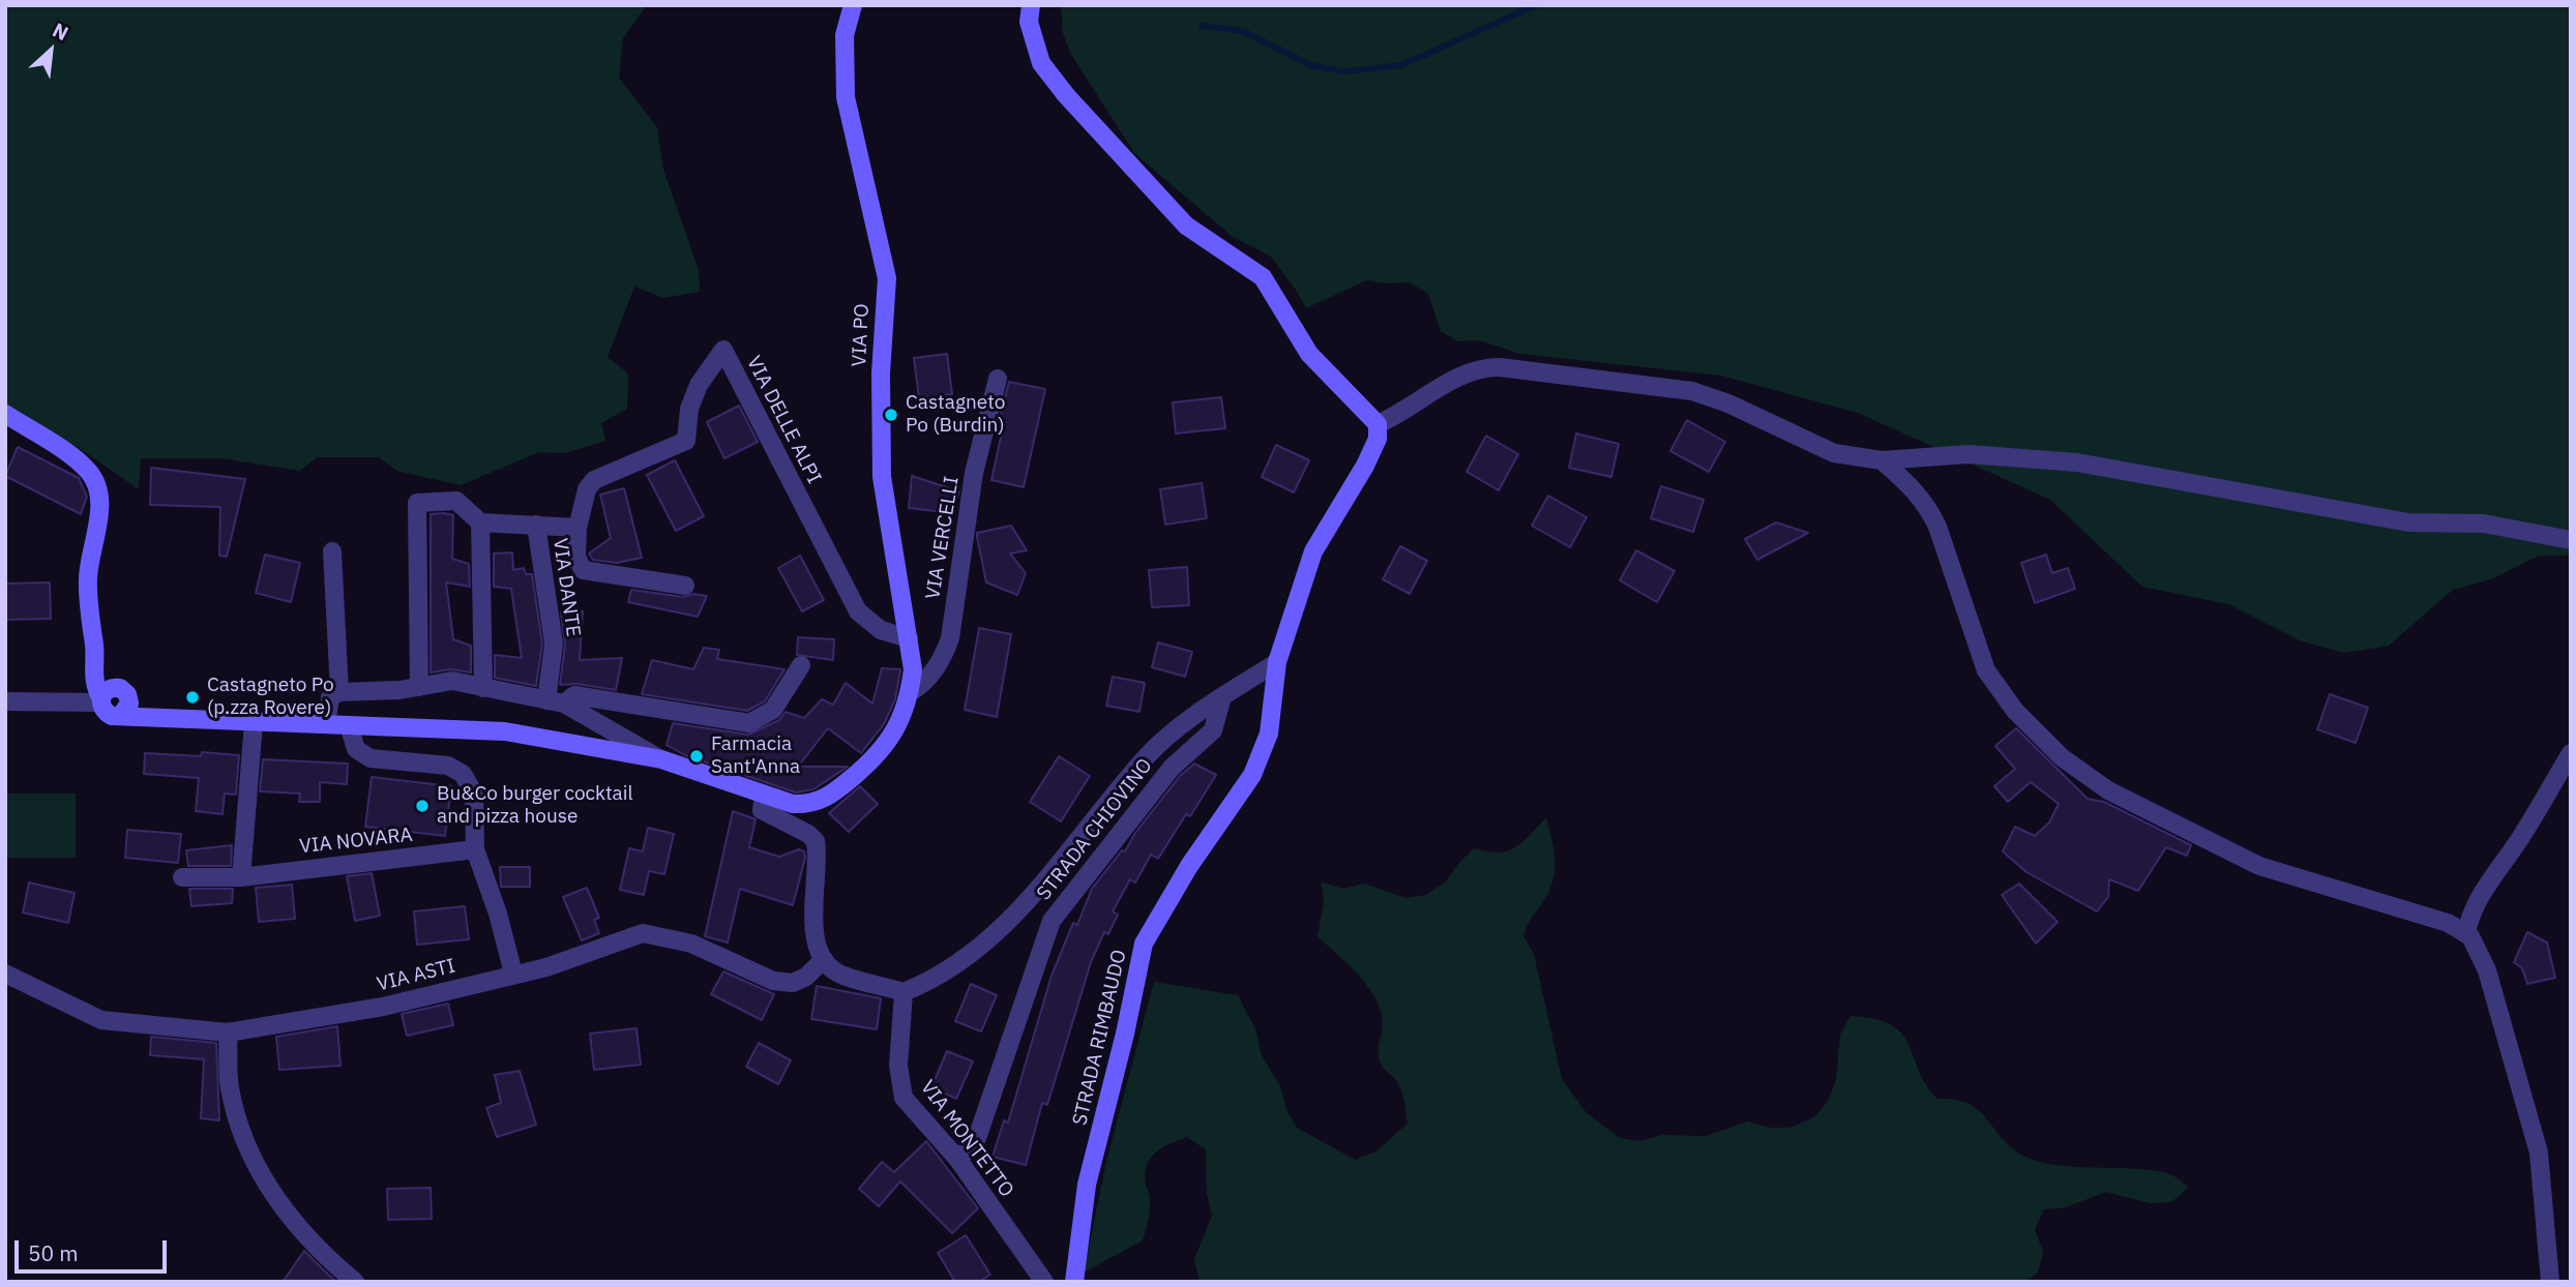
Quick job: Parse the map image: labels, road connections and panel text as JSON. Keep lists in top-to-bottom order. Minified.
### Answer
{"streets":{"street":["VIA PO","VIA DELLE ALPI","VIA VERCELLI","VIA DANTE","STRADA CHIOVINO","VIA NOVARA","VIA ASTI","STRADA RIMBAUDO","VIA MONTETTO"]},"crossings":[["VIA PO","VIA DELLE ALPI"],["VIA PO","VIA VERCELLI"],["STRADA CHIOVINO","STRADA RIMBAUDO"],["STRADA CHIOVINO","VIA MONTETTO"]],"places":["Castagneto Po (Burdin)","Castagneto Po (p.zza Rovere)","Farmacia Sant'Anna","Bu&Co burger cocktail and pizza house"],"scale_bar":"50 m","north":"top right"}
